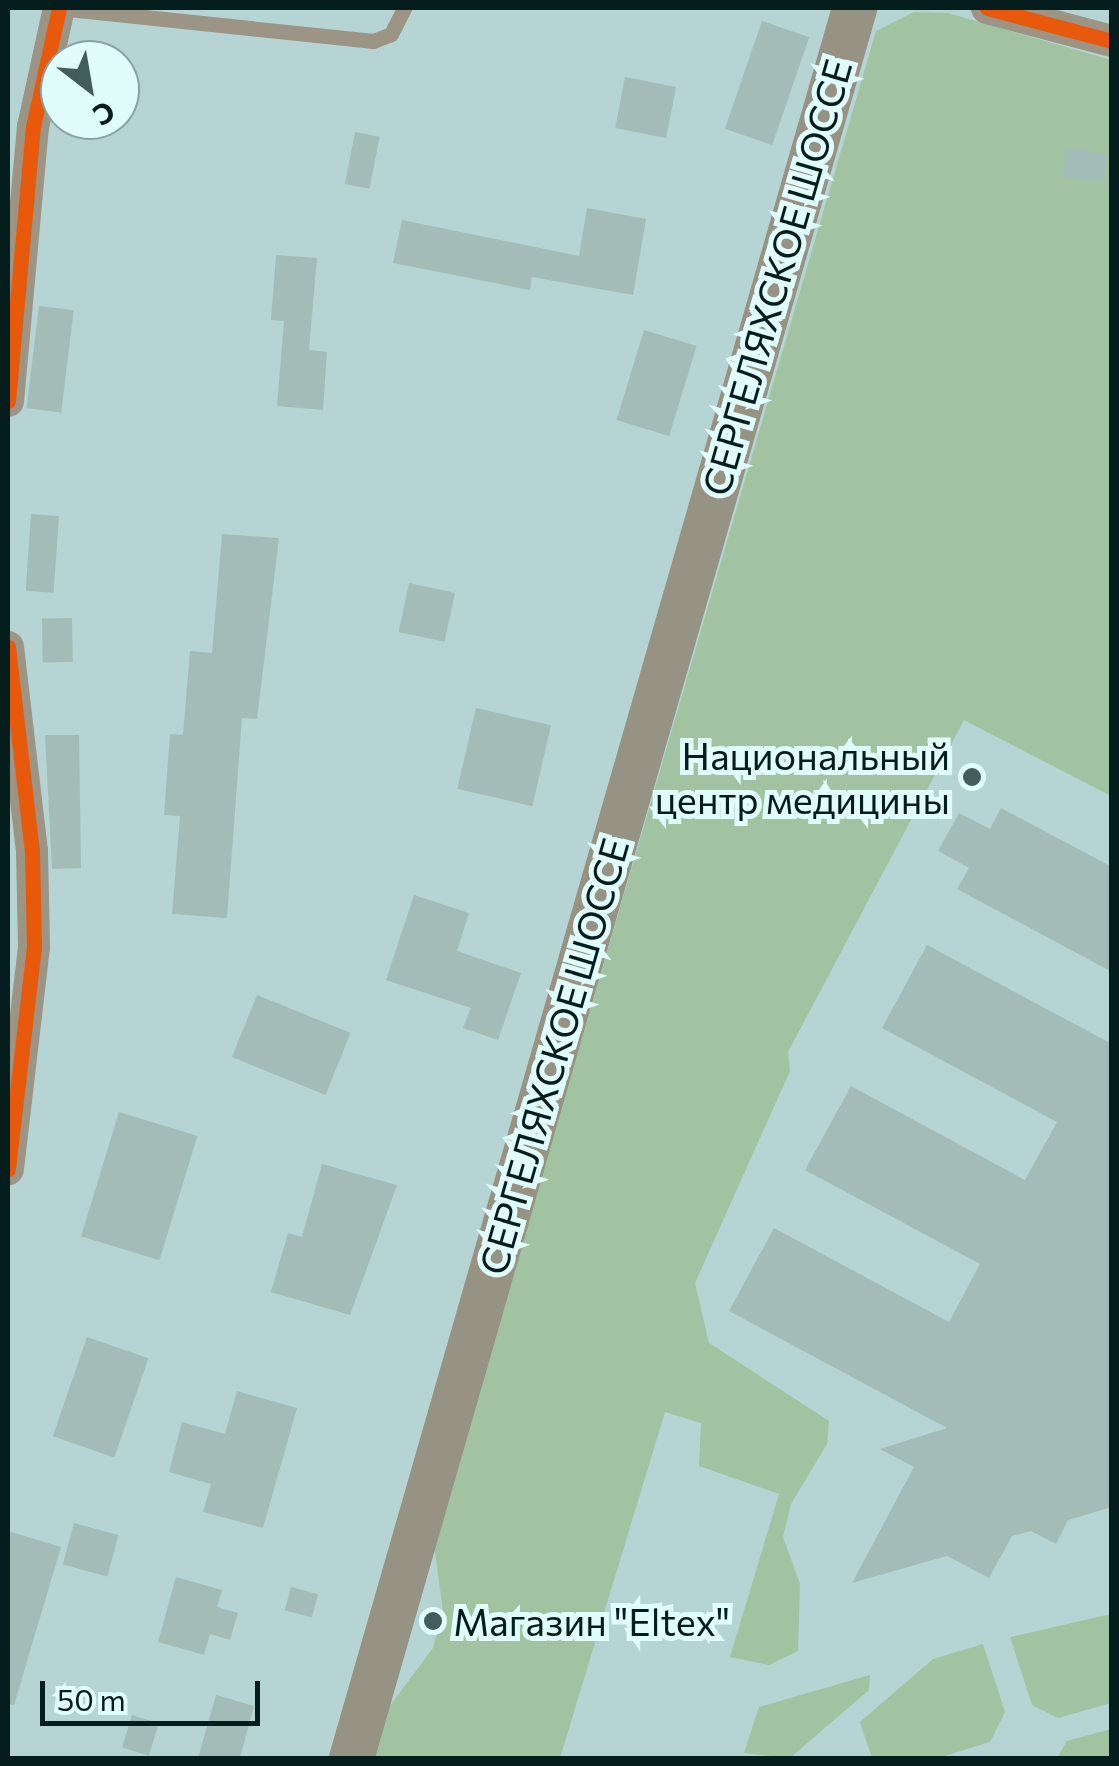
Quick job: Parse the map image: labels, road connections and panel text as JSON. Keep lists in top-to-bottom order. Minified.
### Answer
{"streets":{"main road":["СЕРГЕЛЯХСКОЕ ШОССЕ"]},"places":["Национальный центр медицины","Магазин \"Eltex\""],"scale_bar":"50 m","north":"bottom right"}
